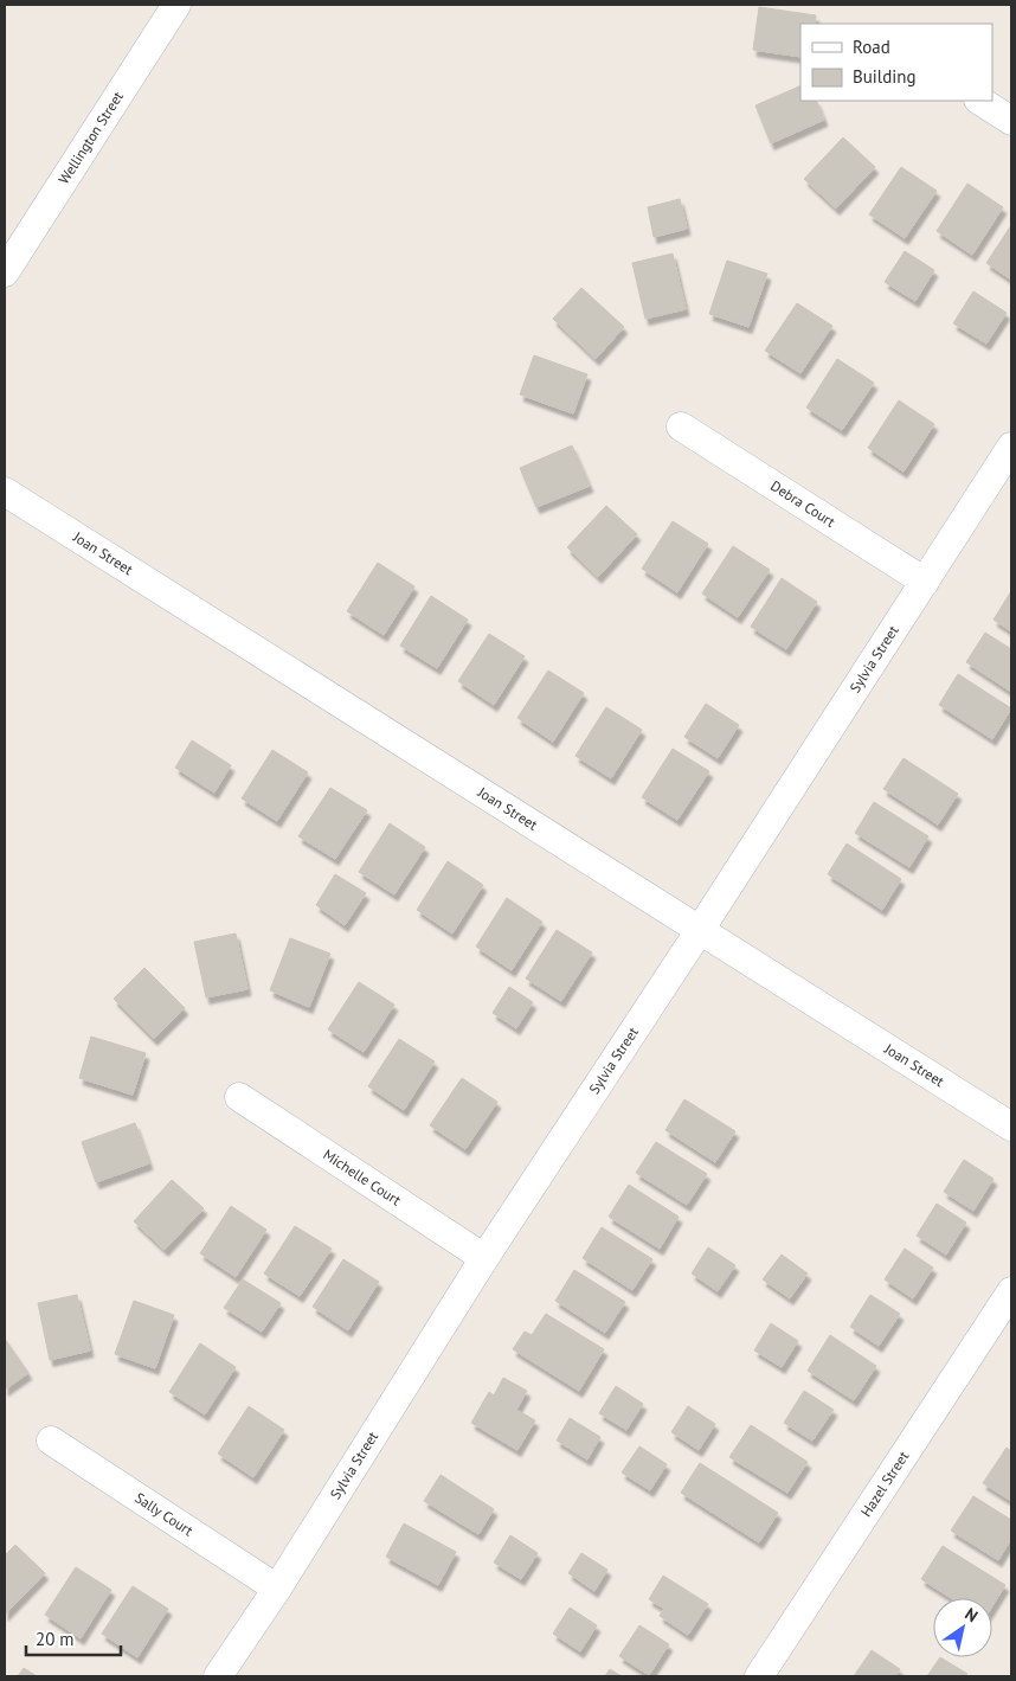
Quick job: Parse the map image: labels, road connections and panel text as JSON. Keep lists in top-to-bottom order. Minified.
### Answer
{"streets":{"street":["Wellington Street","Debra Court","Joan Street","Sylvia Street","Michelle Court","Hazel Street","Sally Court"]},"crossings":[["Debra Court","Sylvia Street"],["Joan Street","Sylvia Street"],["Sylvia Street","Michelle Court"],["Sylvia Street","Sally Court"]],"legend":["Road","Building"],"scale_bar":"20 m","north":"top right"}
